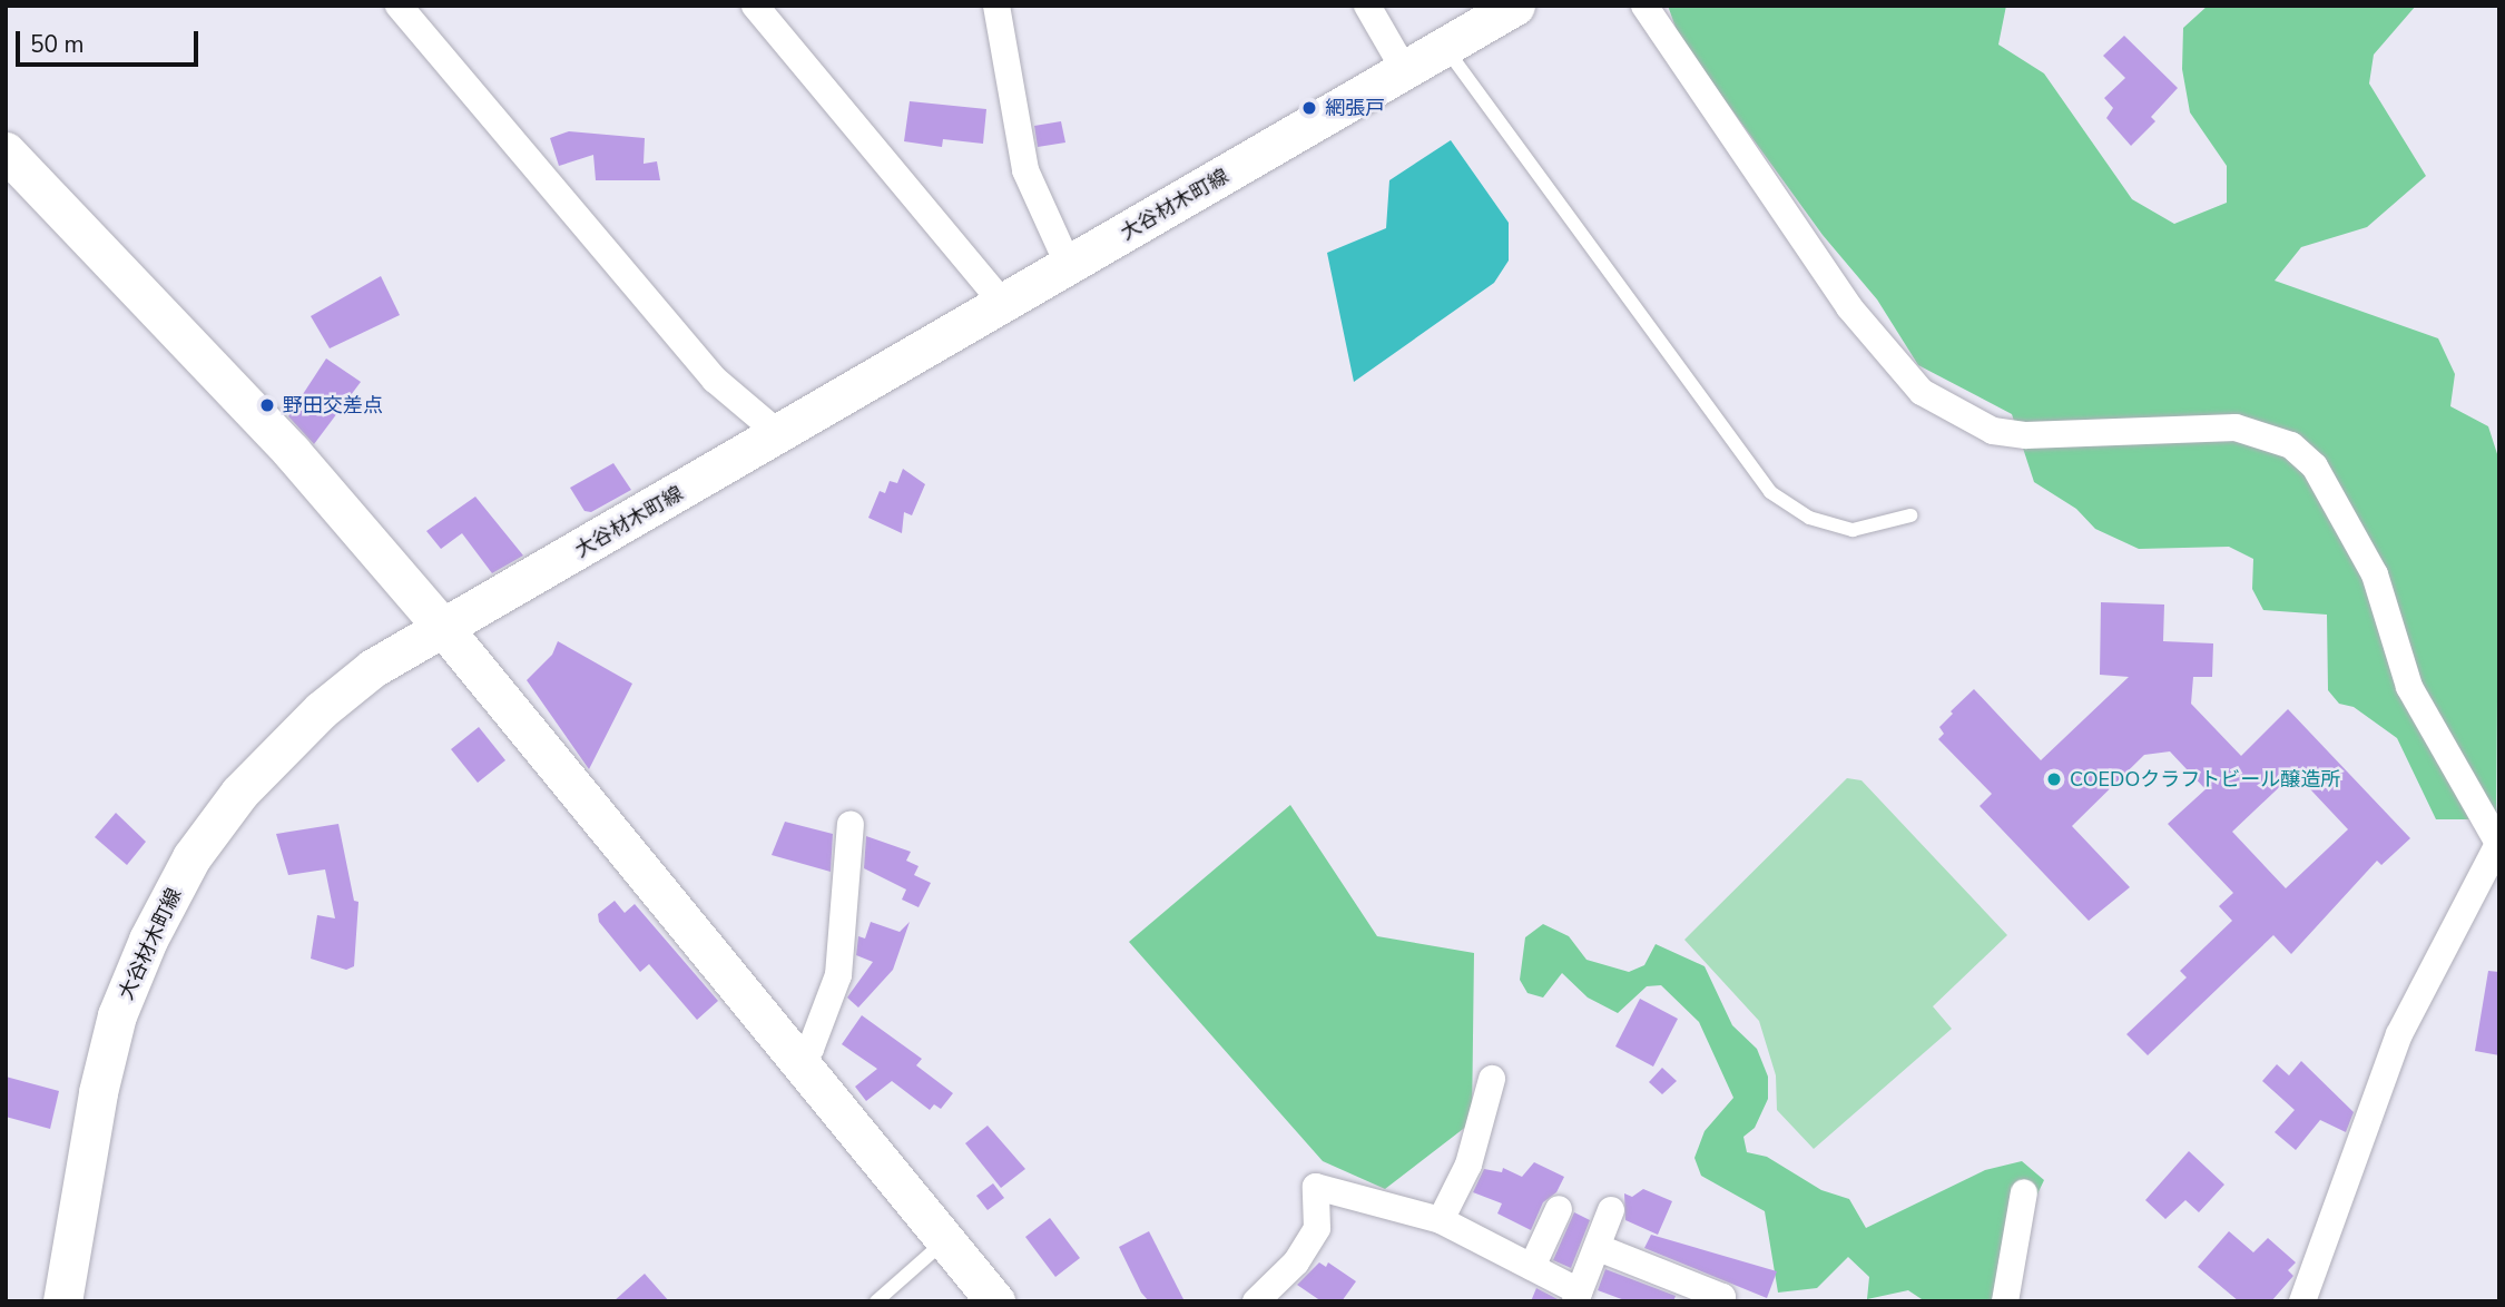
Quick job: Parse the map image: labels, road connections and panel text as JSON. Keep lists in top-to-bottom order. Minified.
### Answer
{"streets":{"main road":["大谷材木町線"]},"places":["網張戸","野田交差点","COEDOクラフトビール醸造所"],"scale_bar":"50 m"}
